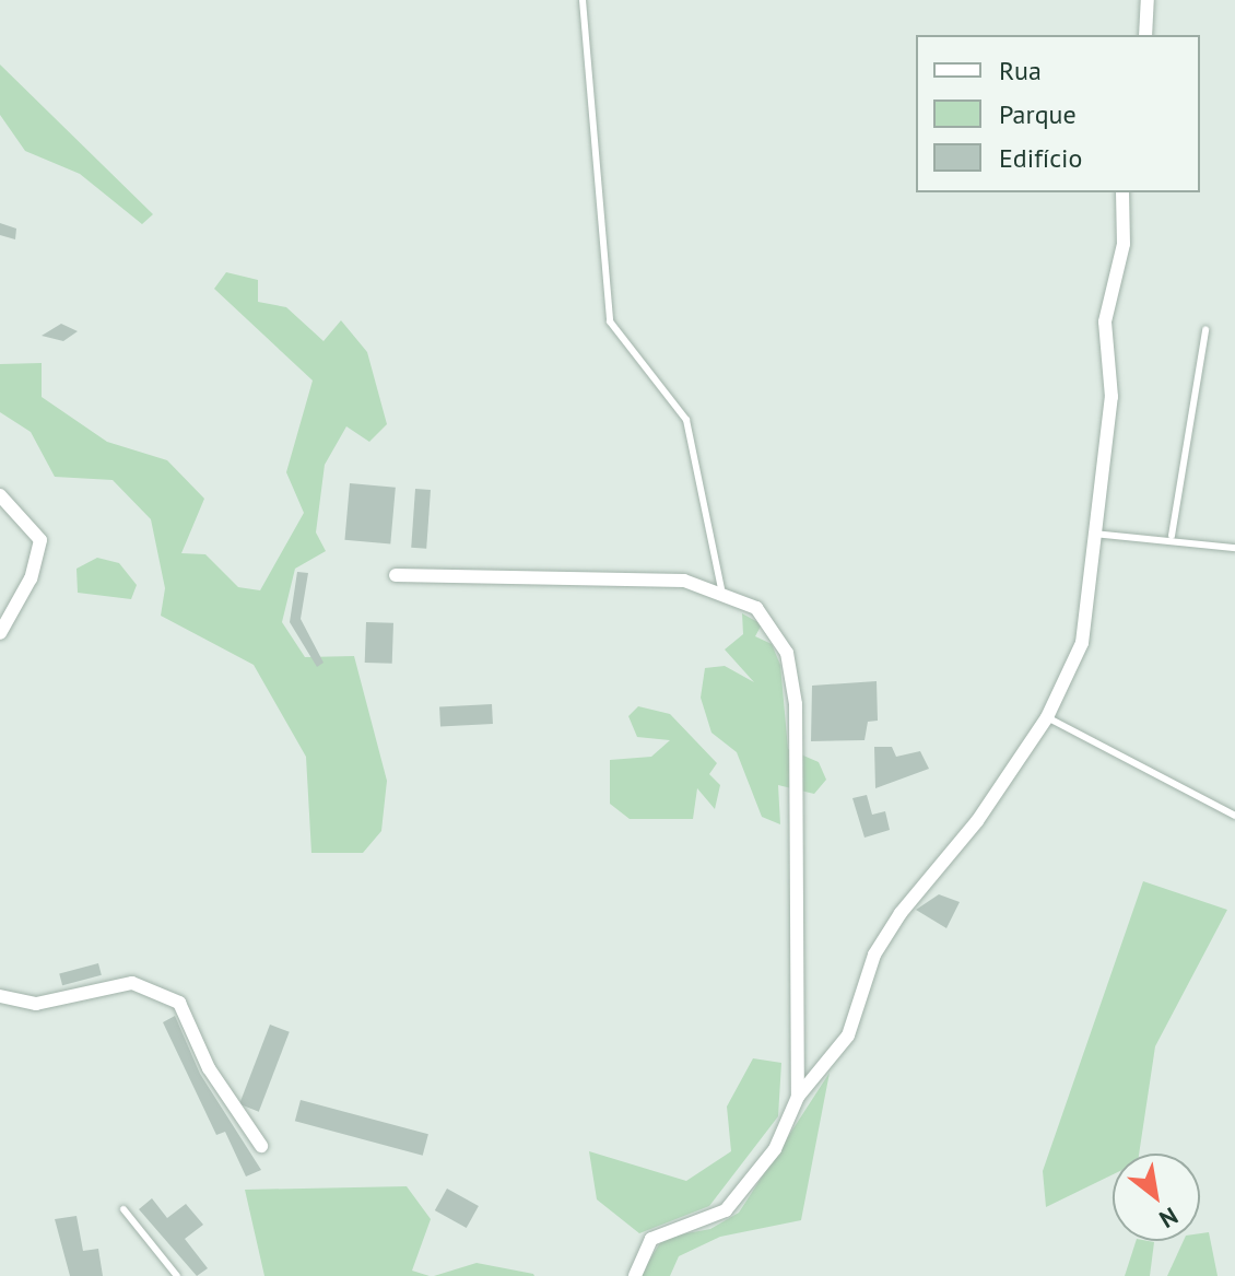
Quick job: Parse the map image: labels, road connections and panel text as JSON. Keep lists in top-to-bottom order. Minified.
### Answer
{"legend":["Rua","Parque","Edifício"],"north":"bottom right"}
